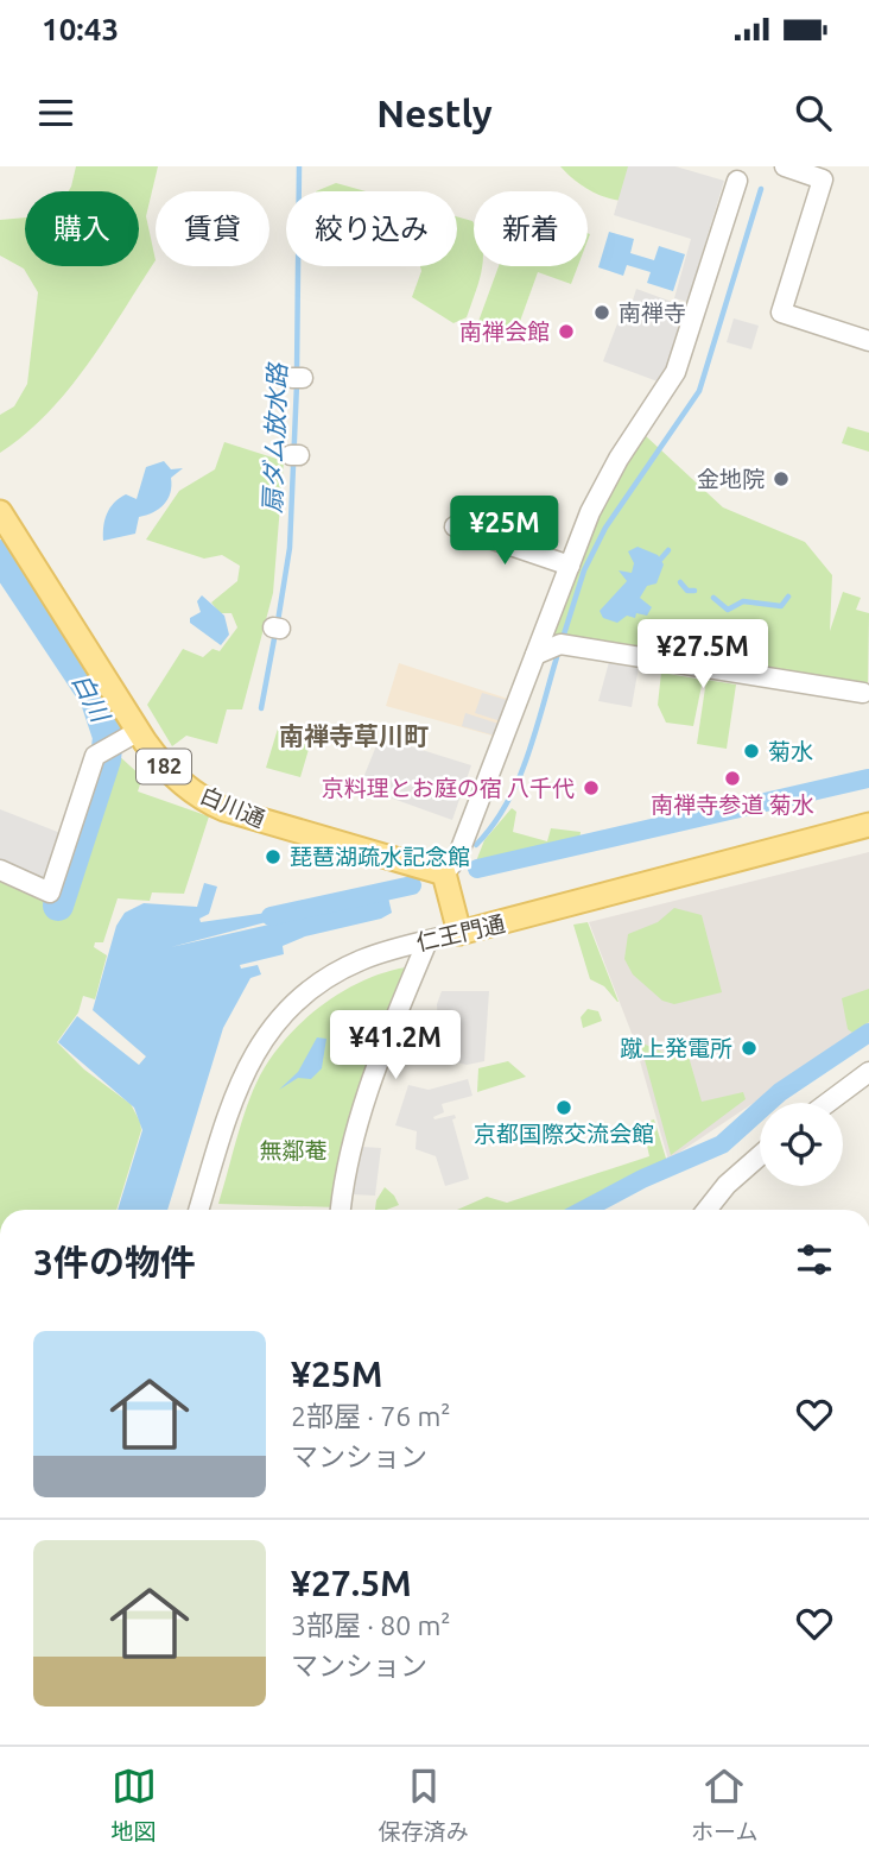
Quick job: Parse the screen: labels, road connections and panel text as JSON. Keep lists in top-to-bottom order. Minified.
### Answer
{"streets":{"main road":["182","白川通","仁王門通"]},"districts":["南禅寺草川町"],"water":["扇ダム放水路","白川"],"parks":["無鄰菴"],"places":["南禅寺","南禅会館","金地院","菊水","南禅寺参道 菊水","京料理とお庭の宿 八千代","琵琶湖疏水記念館","蹴上発電所","京都国際交流会館"],"page":{"status":"10:43","header":"Nestly","chip":["購入","賃貸","絞り込み","新着"],"price":["¥25M","¥27.5M","¥41.2M"],"heading":"3件の物件","list":[{"name":"¥25M","note":"2部屋 · 76 m² · マンション"},{"name":"¥27.5M","note":"3部屋 · 80 m² · マンション"}],"tabs":["地図","保存済み","ホーム"]}}
